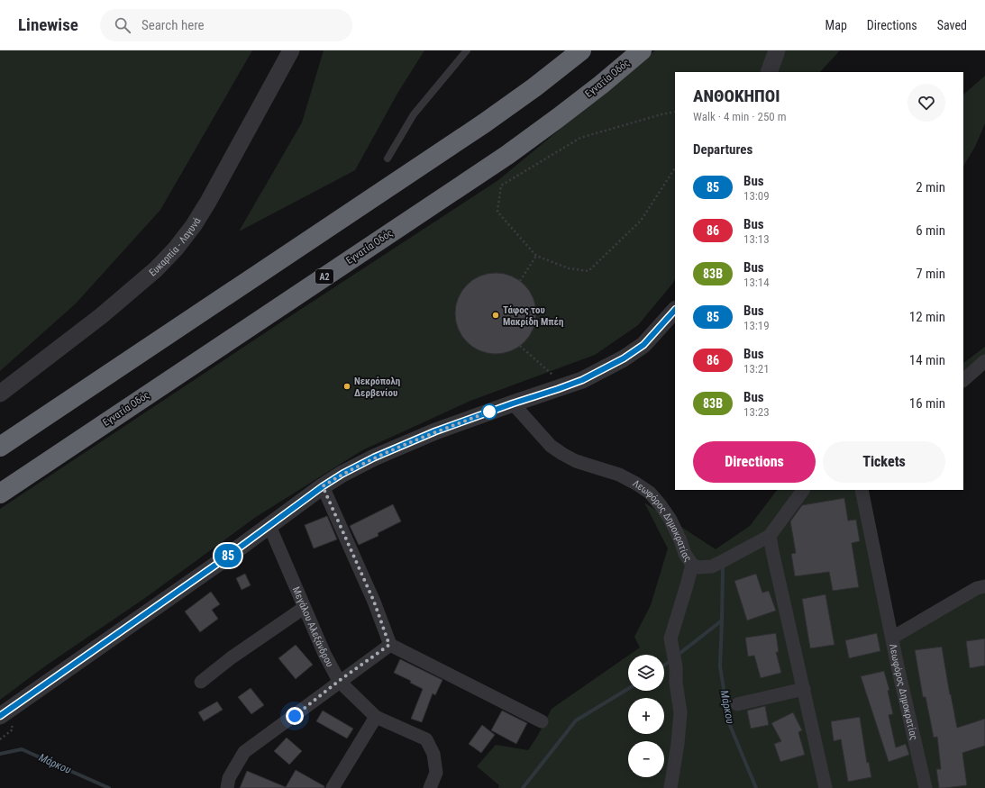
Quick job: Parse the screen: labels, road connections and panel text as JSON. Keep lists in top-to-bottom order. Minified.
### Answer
{"streets":{"highway":["Εγνατία Οδός","Α2"],"street":["Ευκαρπία - Λαγυνά","Λεωφόρος Δημοκρατίας","Μεγάλου Αλεξάνδρου"]},"water":["Μάρκου"],"places":["Τάφος του Μακρίδη Μπέη","Νεκρόπολη Δερβενίου"],"lines":["bus line 85"],"page":{"header":"Linewise","search":"Search here","nav":["Map","Directions","Saved"],"on_map":"85","heading":[["ΑΝΘΟΚΗΠΟΙ","Walk · 4 min · 250 m"],"Departures"],"list":[{"mark":"85","name":"Bus","note":"13:09","value":"2 min"},{"mark":"86","name":"Bus","note":"13:13","value":"6 min"},{"mark":"83B","name":"Bus","note":"13:14","value":"7 min"},{"mark":"85","name":"Bus","note":"13:19","value":"12 min"},{"mark":"86","name":"Bus","note":"13:21","value":"14 min"},{"mark":"83B","name":"Bus","note":"13:23","value":"16 min"}],"buttons":["Directions","Tickets"],"map_buttons":["+","−"]}}
